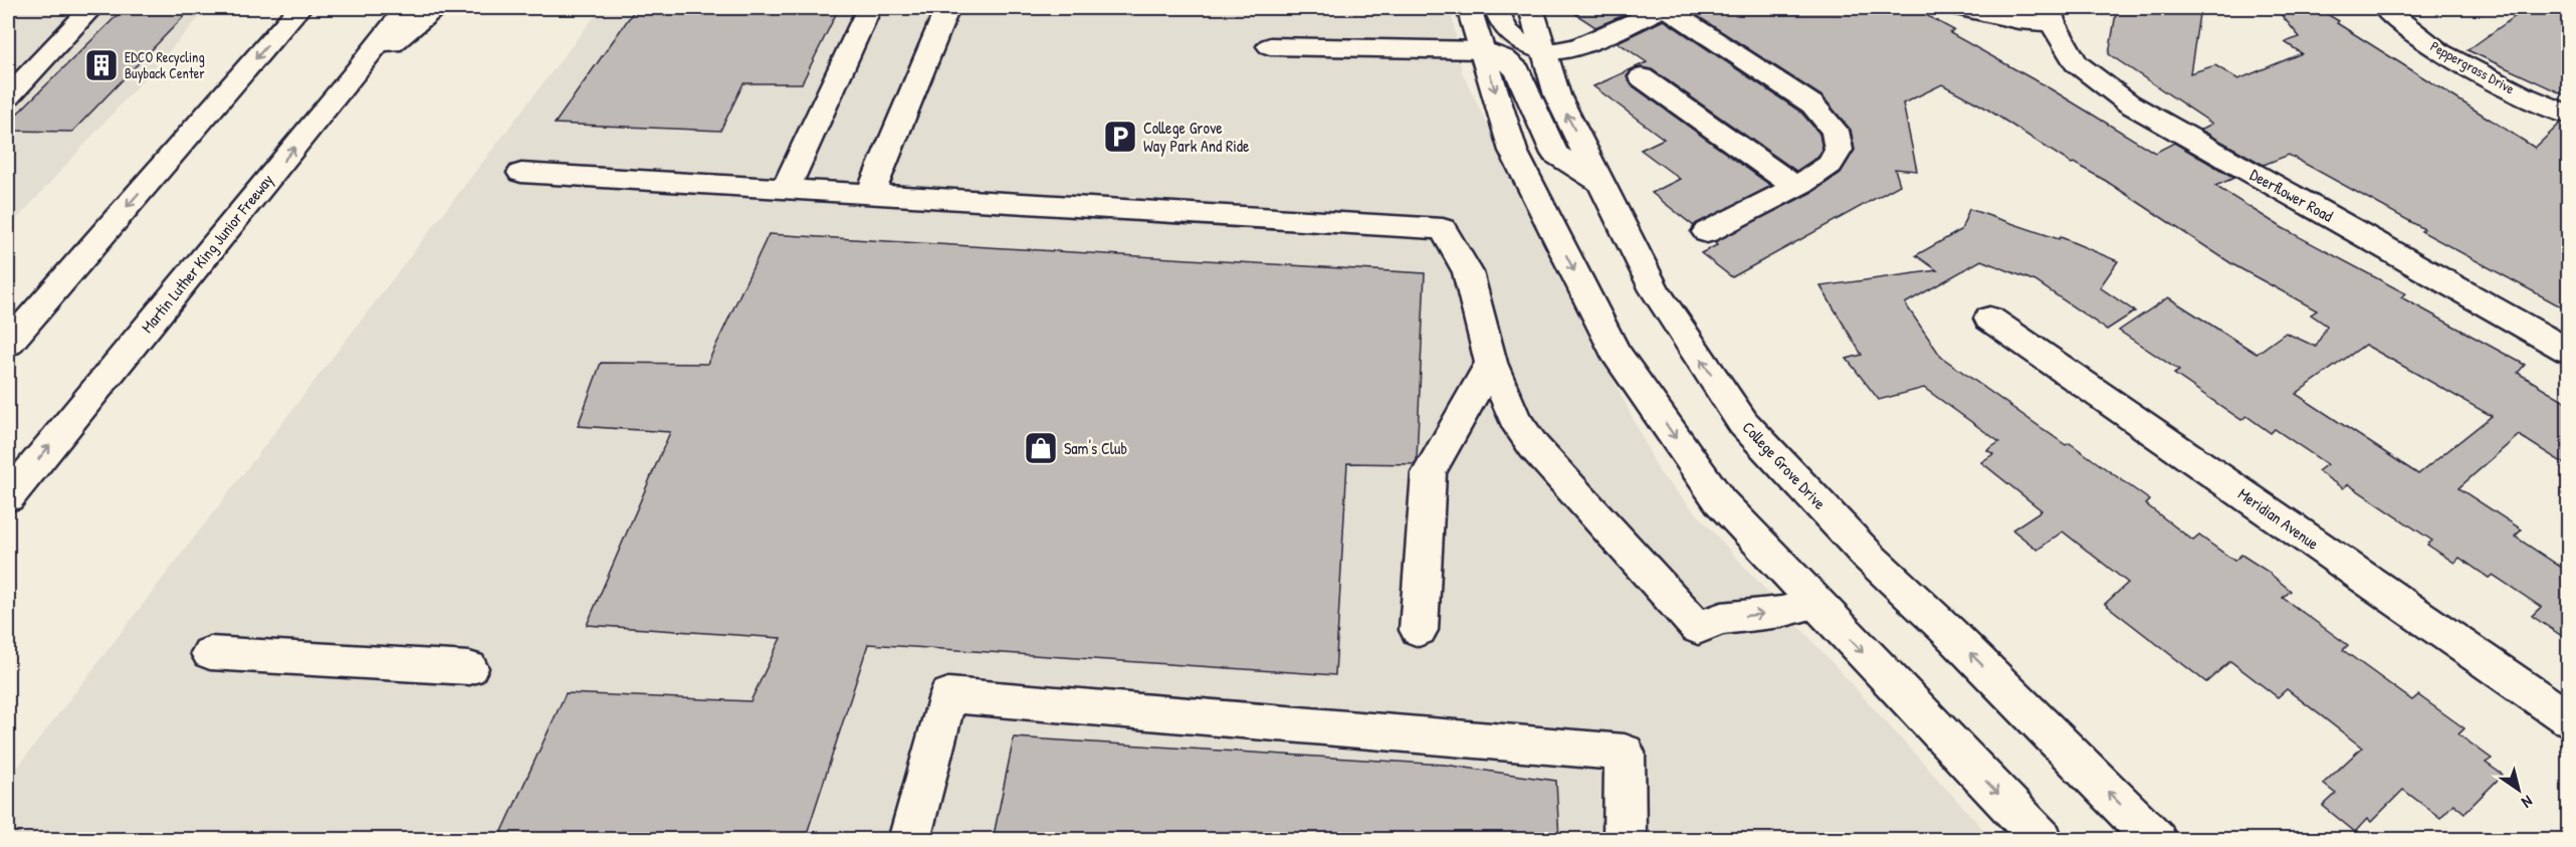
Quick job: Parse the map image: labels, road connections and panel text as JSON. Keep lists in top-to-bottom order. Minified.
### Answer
{"streets":{"main road":["Peppergrass Drive","Deerflower Road","Martin Luther King Junior Freeway","College Grove Drive","Meridian Avenue"]},"places":{"building":["EDCO Recycling Buyback Center"],"parking":["College Grove Way Park And Ride"],"shop":["Sam's Club"]},"north":"bottom right"}
